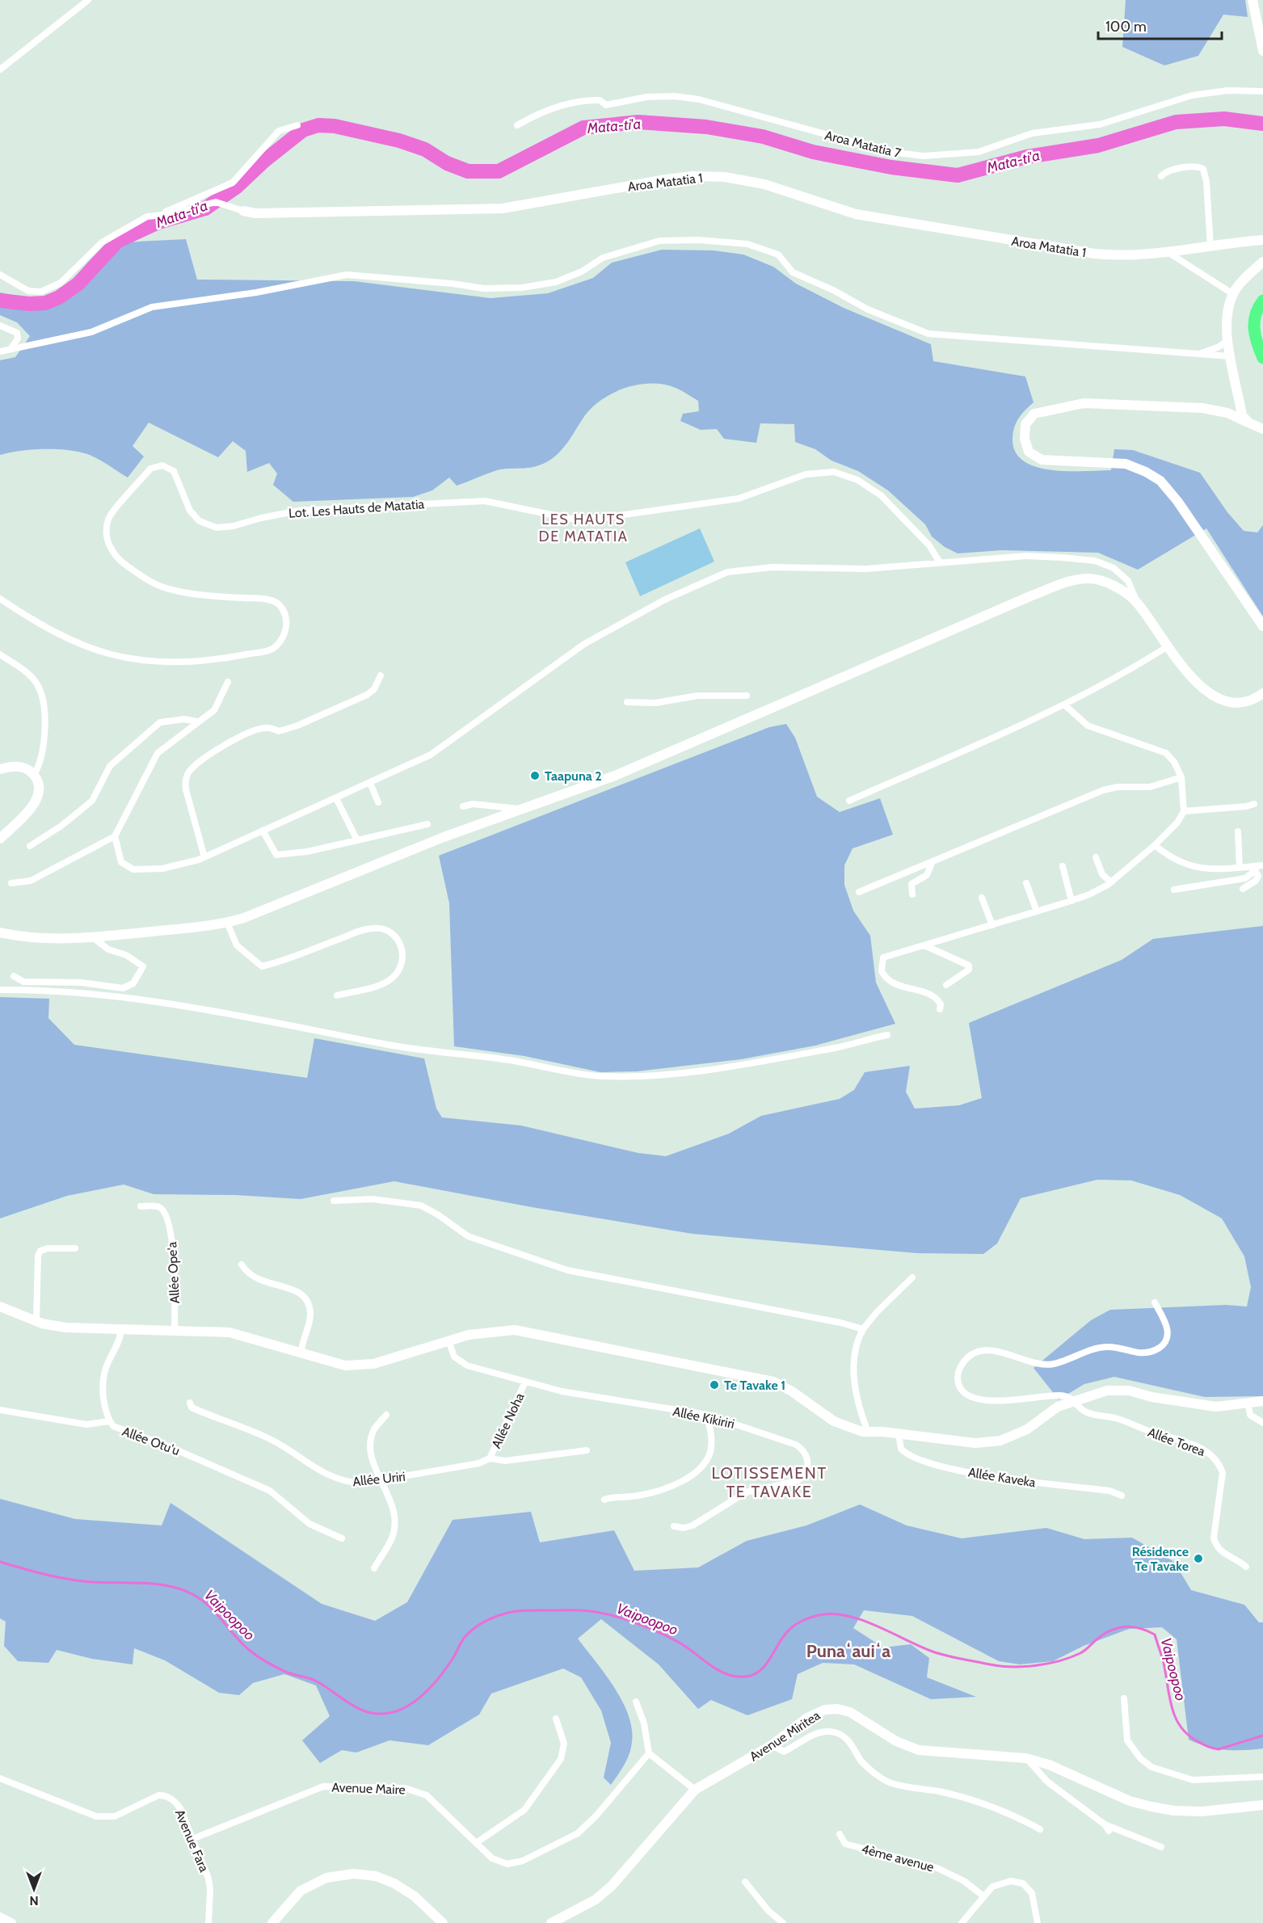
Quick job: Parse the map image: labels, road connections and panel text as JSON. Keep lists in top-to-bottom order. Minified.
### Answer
{"streets":{"main road":["Aroa Matatia 1","Avenue Miritea"],"street":["Aroa Matatia 7","Lot. Les Hauts de Matatia","Allée Ope'a","Allée Kikiriri","Allée Noha","Allée Otu'u","Allée Torea","Allée Kaveka","Allée Uriri","Avenue Maire","Avenue Fara","4ème avenue"]},"crossings":[["Allée Kikiriri","Allée Noha"],["Allée Noha","Allée Uriri"],["Avenue Maire","Avenue Fara"]],"districts":["LES HAUTS DE MATATIA","LOTISSEMENT TE TAVAKE","Punaʻauiʻa"],"water":["Mata-ti'a","Vaipoopoo"],"places":["Taapuna 2","Te Tavake 1","Résidence Te Tavake"],"scale_bar":"100 m","north":"bottom"}
